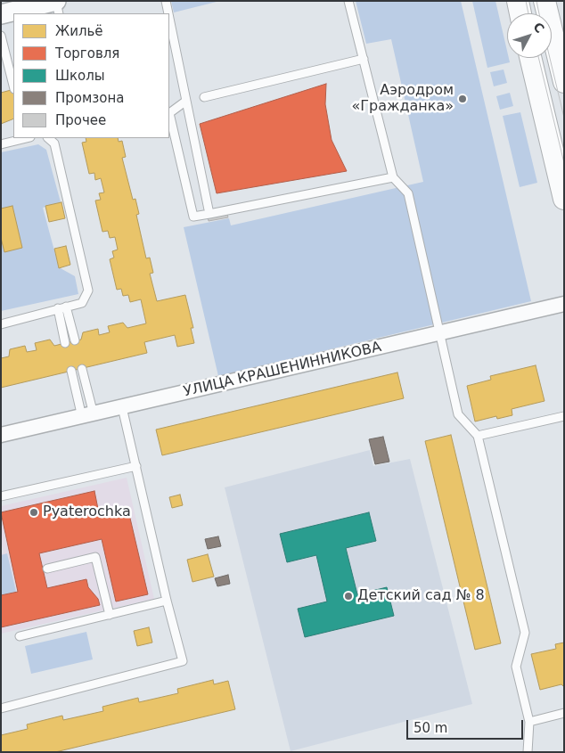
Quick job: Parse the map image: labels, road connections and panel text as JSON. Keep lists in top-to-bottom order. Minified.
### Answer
{"streets":{"street":["УЛИЦА КРАШЕНИННИКОВА"]},"places":["Аэродром «Гражданка»","Pyaterochka","Детский сад № 8"],"legend":["Жильё","Торговля","Школы","Промзона","Прочее"],"scale_bar":"50 m","north":"top right"}
